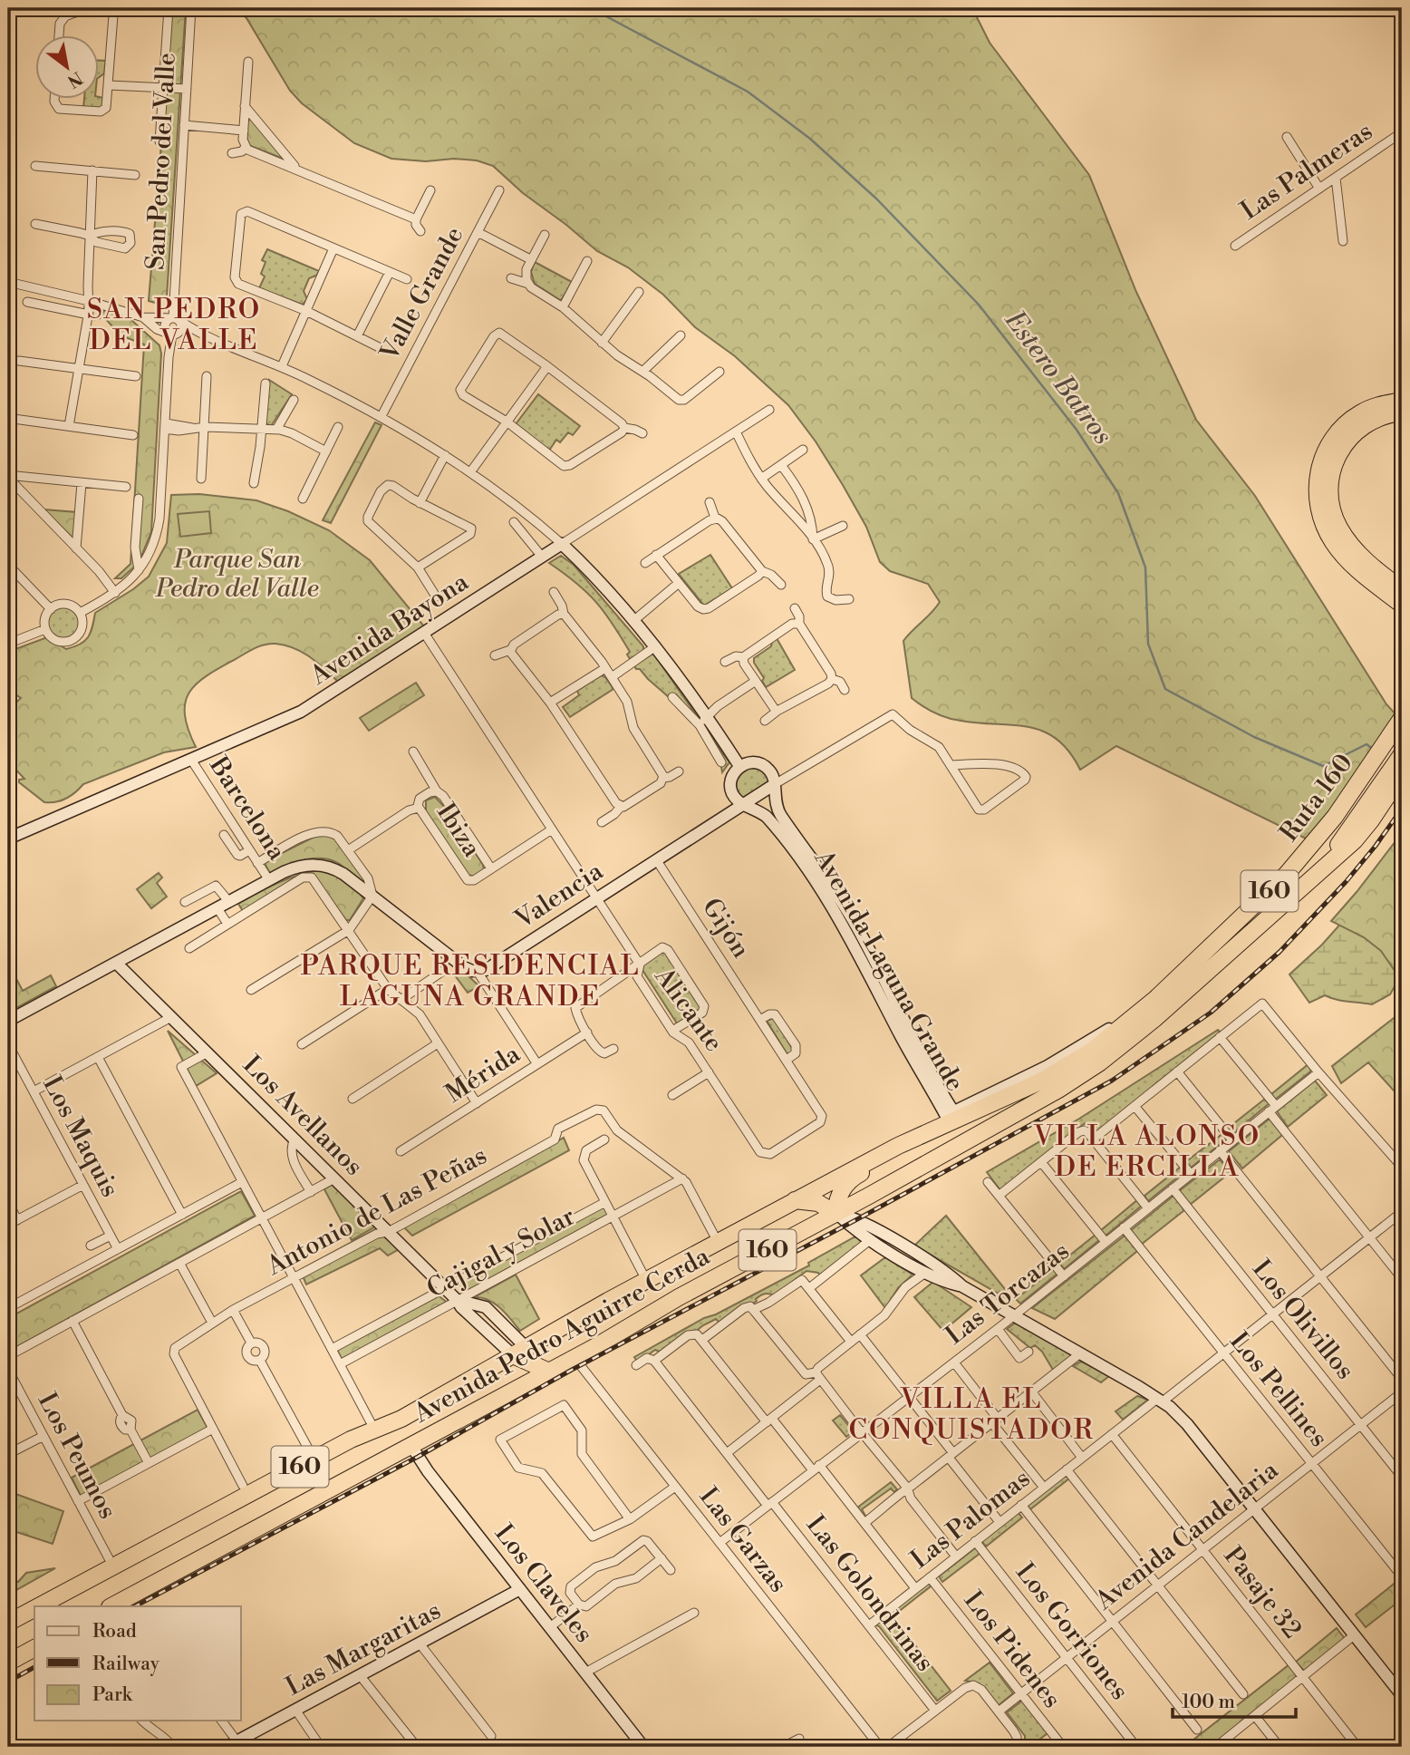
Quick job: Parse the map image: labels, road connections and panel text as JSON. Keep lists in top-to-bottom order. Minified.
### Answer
{"streets":{"highway":["Ruta 160","160","Avenida Pedro Aguirre Cerda"],"main road":["Avenida Bayona","Valencia","Avenida Laguna Grande","Los Avellanos","Los Claveles","Las Margaritas"],"street":["San Pedro del Valle","Las Palmeras","Valle Grande","Barcelona","Ibiza","Gijón","Alicante","Mérida","Los Maquis","Antonio de Las Peñas","Cajigal y Solar","Las Torcazas","Los Olivillos","Los Pellines","Los Peumos","Las Palomas","Avenida Candelaria","Las Garzas","Pasaje 32","Las Golondrinas","Los Gorriones","Los Pidenes"]},"crossings":[["Avenida Bayona","Barcelona"],["Avenida Bayona","Alicante"],["Ruta 160","Avenida Pedro Aguirre Cerda"],["Ibiza","Alicante"],["Valencia","Gijón"],["Valencia","Avenida Laguna Grande"],["Valencia","Alicante"],["Gijón","Alicante"],["Avenida Laguna Grande","Avenida Pedro Aguirre Cerda"],["Los Avellanos","Antonio de Las Peñas"],["Los Avellanos","Cajigal y Solar"],["Los Avellanos","Avenida Pedro Aguirre Cerda"],["Antonio de Las Peñas","Cajigal y Solar"],["Las Torcazas","Los Olivillos"],["Las Torcazas","Los Pellines"],["Las Torcazas","Las Garzas"],["Las Torcazas","Las Golondrinas"],["Los Olivillos","Las Palomas"],["Los Olivillos","Avenida Candelaria"],["Avenida Pedro Aguirre Cerda","Las Garzas"],["Avenida Pedro Aguirre Cerda","Los Claveles"],["Los Pellines","Las Palomas"],["Los Pellines","Avenida Candelaria"],["Las Palomas","Pasaje 32"],["Las Palomas","Las Golondrinas"],["Las Palomas","Los Gorriones"],["Las Palomas","Los Pidenes"],["Avenida Candelaria","Pasaje 32"],["Avenida Candelaria","Los Gorriones"],["Avenida Candelaria","Los Pidenes"],["Los Claveles","Las Margaritas"]],"districts":["SAN PEDRO DEL VALLE","PARQUE RESIDENCIAL LAGUNA GRANDE","VILLA ALONSO DE ERCILLA","VILLA EL CONQUISTADOR"],"water":["Estero Batros"],"parks":["Parque San Pedro del Valle"],"legend":["Road","Railway","Park"],"scale_bar":"100 m","north":"bottom right"}
